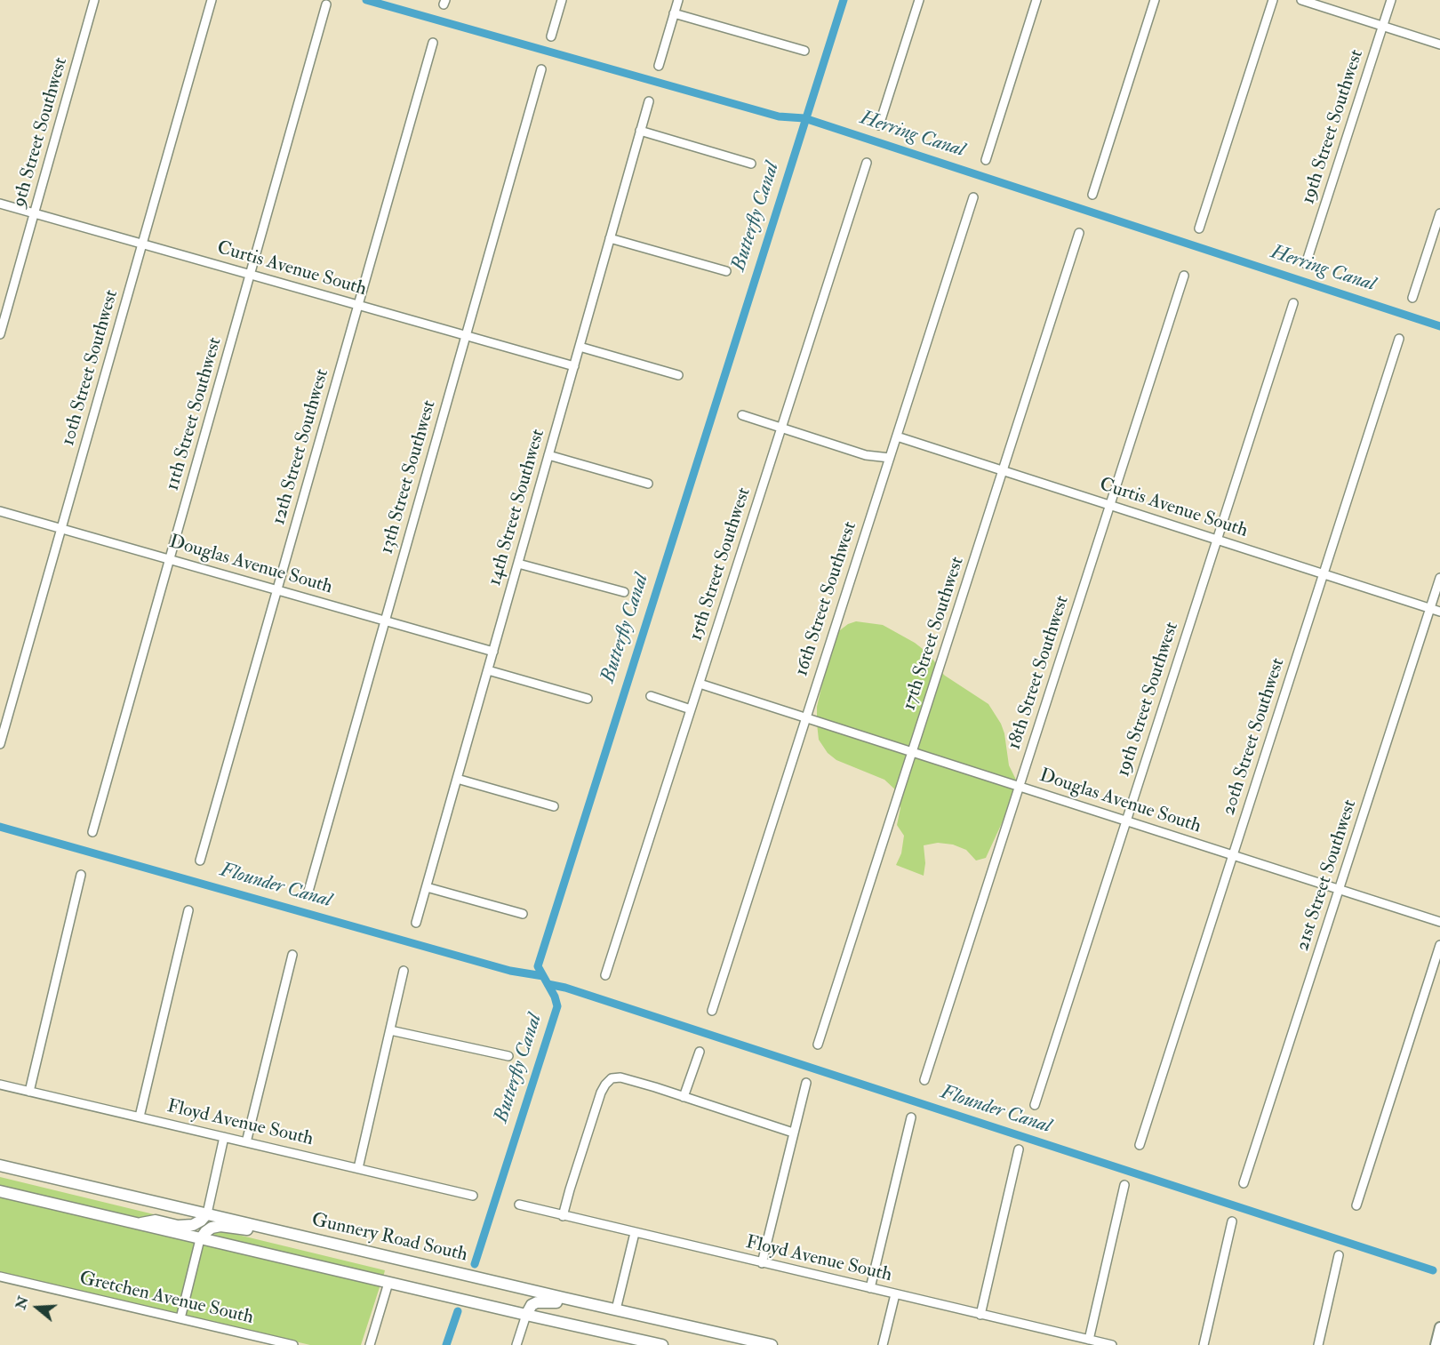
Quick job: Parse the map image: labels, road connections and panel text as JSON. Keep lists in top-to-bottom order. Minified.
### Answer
{"streets":{"main road":["Gunnery Road South"],"street":["19th Street Southwest","9th Street Southwest","Curtis Avenue South","10th Street Southwest","11th Street Southwest","12th Street Southwest","13th Street Southwest","14th Street Southwest","15th Street Southwest","Douglas Avenue South","16th Street Southwest","17th Street Southwest","18th Street Southwest","20th Street Southwest","21st Street Southwest","Floyd Avenue South","Gretchen Avenue South"]},"crossings":[["19th Street Southwest","Curtis Avenue South"],["19th Street Southwest","Douglas Avenue South"],["9th Street Southwest","Curtis Avenue South"],["Curtis Avenue South","10th Street Southwest"],["Curtis Avenue South","11th Street Southwest"],["Curtis Avenue South","12th Street Southwest"],["Curtis Avenue South","13th Street Southwest"],["Curtis Avenue South","14th Street Southwest"],["Curtis Avenue South","16th Street Southwest"],["Curtis Avenue South","17th Street Southwest"],["Curtis Avenue South","18th Street Southwest"],["Curtis Avenue South","20th Street Southwest"],["Curtis Avenue South","21st Street Southwest"],["10th Street Southwest","Douglas Avenue South"],["11th Street Southwest","Douglas Avenue South"],["12th Street Southwest","Douglas Avenue South"],["13th Street Southwest","Douglas Avenue South"],["14th Street Southwest","Douglas Avenue South"],["15th Street Southwest","Douglas Avenue South"],["Douglas Avenue South","16th Street Southwest"],["Douglas Avenue South","17th Street Southwest"],["Douglas Avenue South","18th Street Southwest"],["Douglas Avenue South","20th Street Southwest"],["Douglas Avenue South","21st Street Southwest"]],"water":["Herring Canal","Butterfly Canal","Flounder Canal"],"north":"left"}
